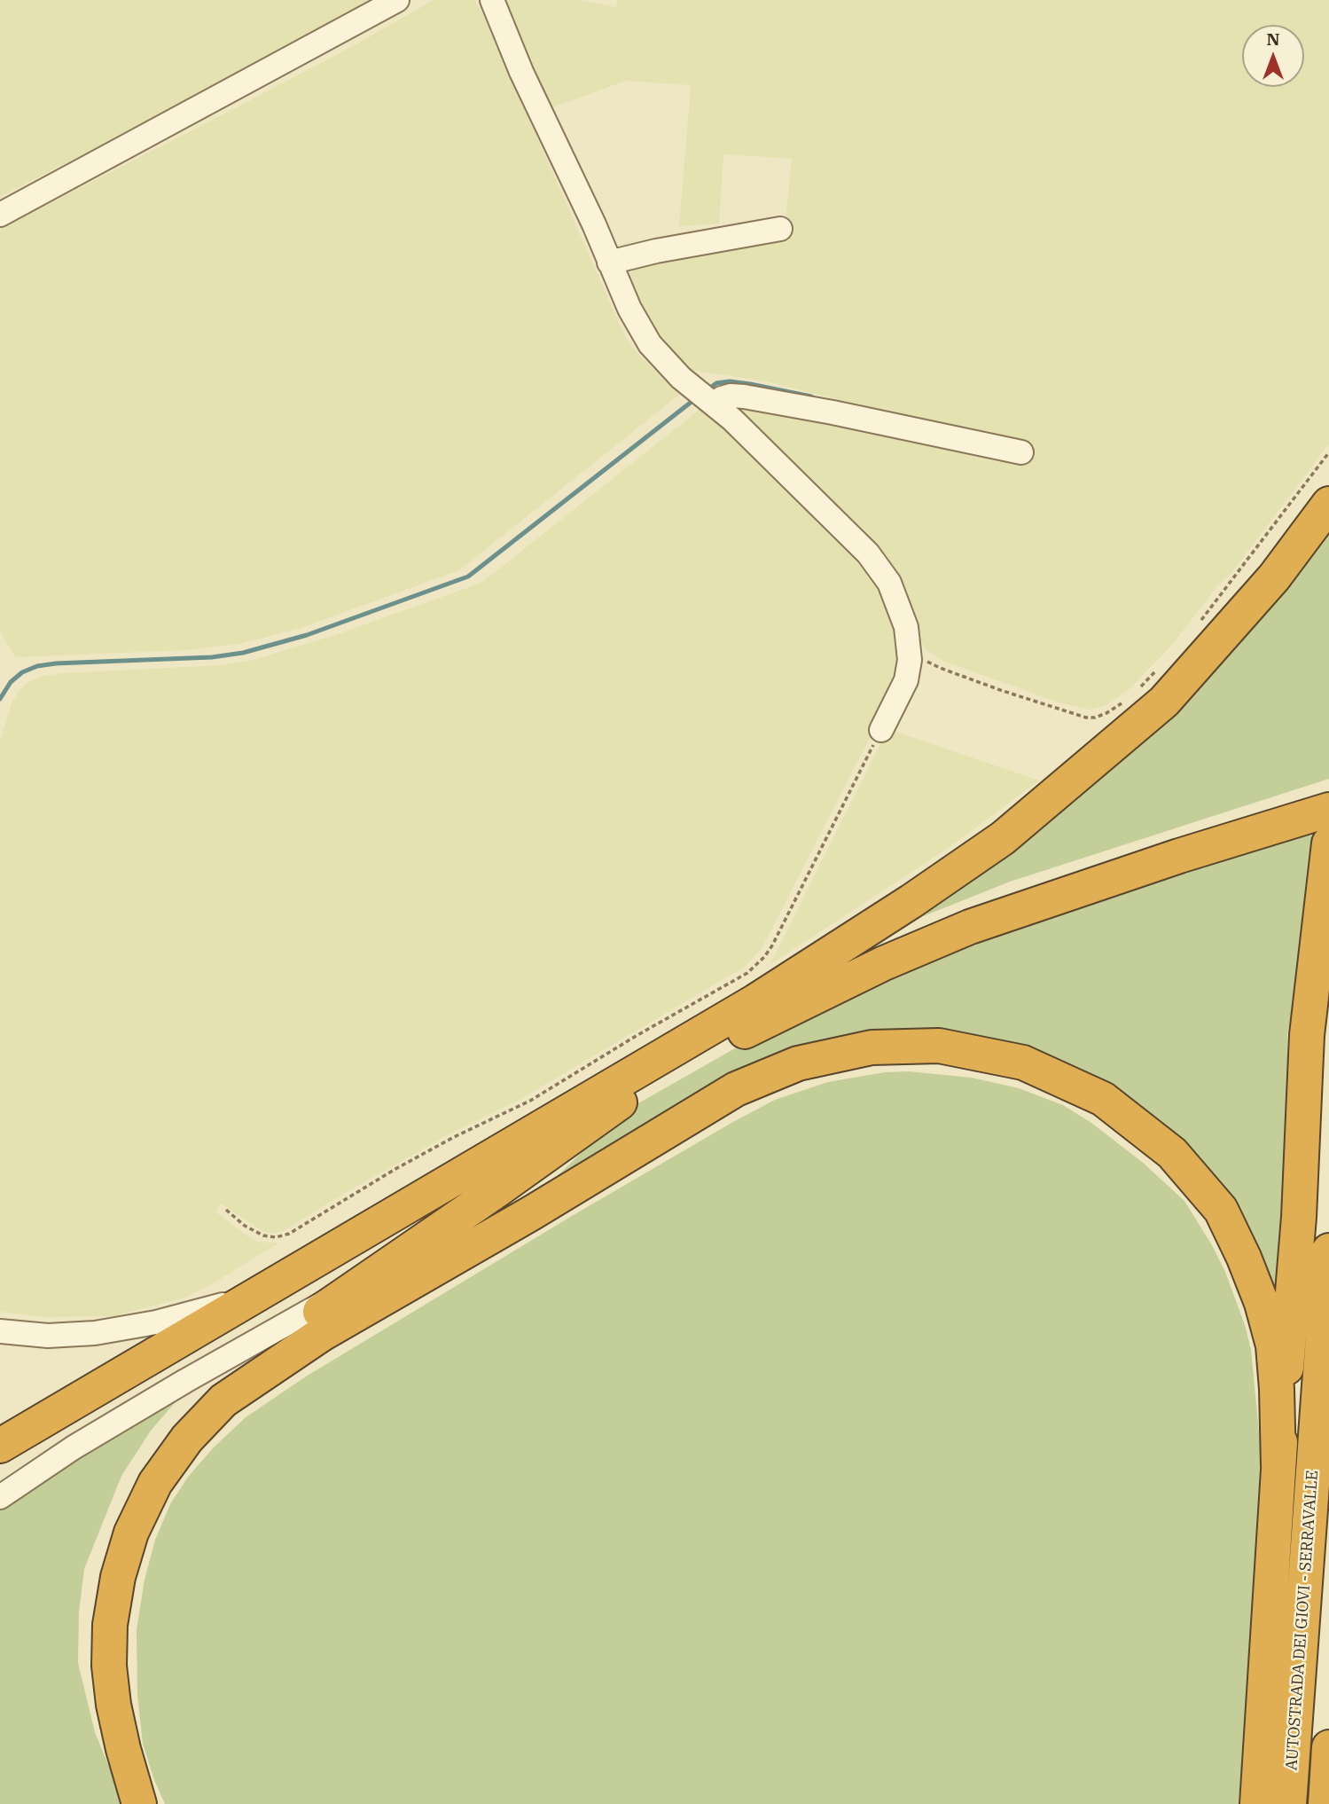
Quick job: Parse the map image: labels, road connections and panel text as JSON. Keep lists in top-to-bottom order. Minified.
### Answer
{"streets":{"highway":["AUTOSTRADA DEI GIOVI - SERRAVALLE"]},"north":"top"}
